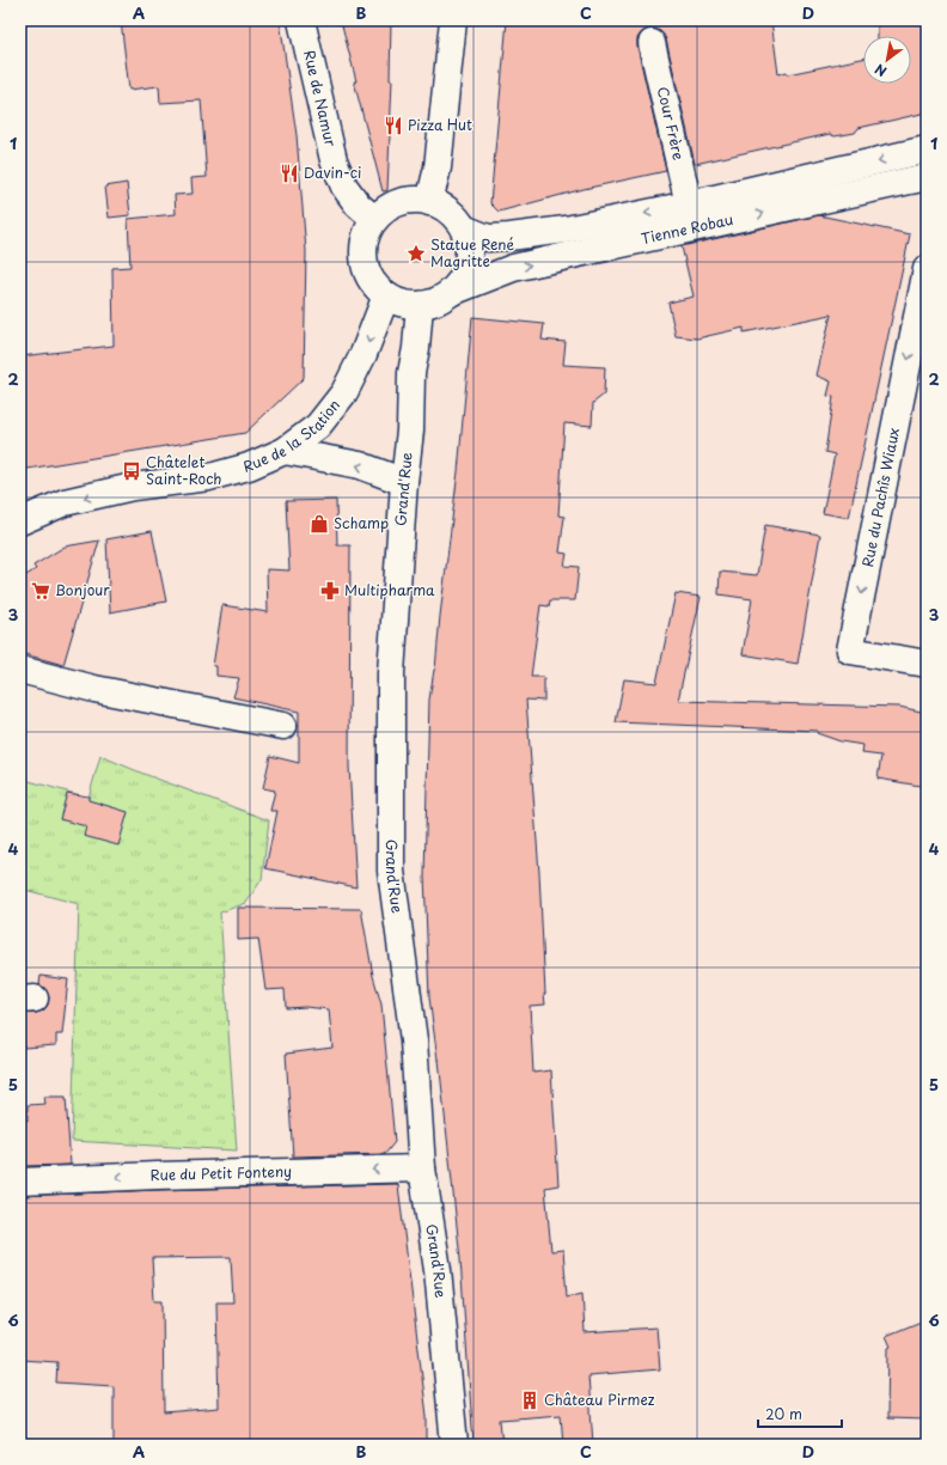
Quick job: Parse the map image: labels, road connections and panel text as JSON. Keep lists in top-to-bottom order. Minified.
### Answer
{"streets":{"street":["Rue de Namur","Cour Frère","Tienne Robau","Rue de la Station","Grand'Rue","Rue du Pachîs Wiaux","Rue du Petit Fonteny"]},"crossings":[["Rue de Namur","Tienne Robau"],["Rue de Namur","Rue de la Station"],["Rue de Namur","Grand'Rue"],["Cour Frère","Tienne Robau"],["Tienne Robau","Rue de la Station"],["Tienne Robau","Grand'Rue"],["Rue de la Station","Grand'Rue"],["Grand'Rue","Rue du Petit Fonteny"]],"one_way":["Rue de la Station","Rue du Pachîs Wiaux","Rue du Petit Fonteny"],"places":{"restaurant":["Pizza Hut","Davin-ci"],"place":["Statue René Magritte"],"bus stop":["Châtelet Saint-Roch"],"shop":["Schamp"],"supermarket":["Bonjour"],"pharmacy":["Multipharma"],"building":["Château Pirmez"]},"scale_bar":"20 m","north":"bottom left","grid":{"columns":["A","B","C","D"],"rows":["1","2","3","4","5","6"]}}
